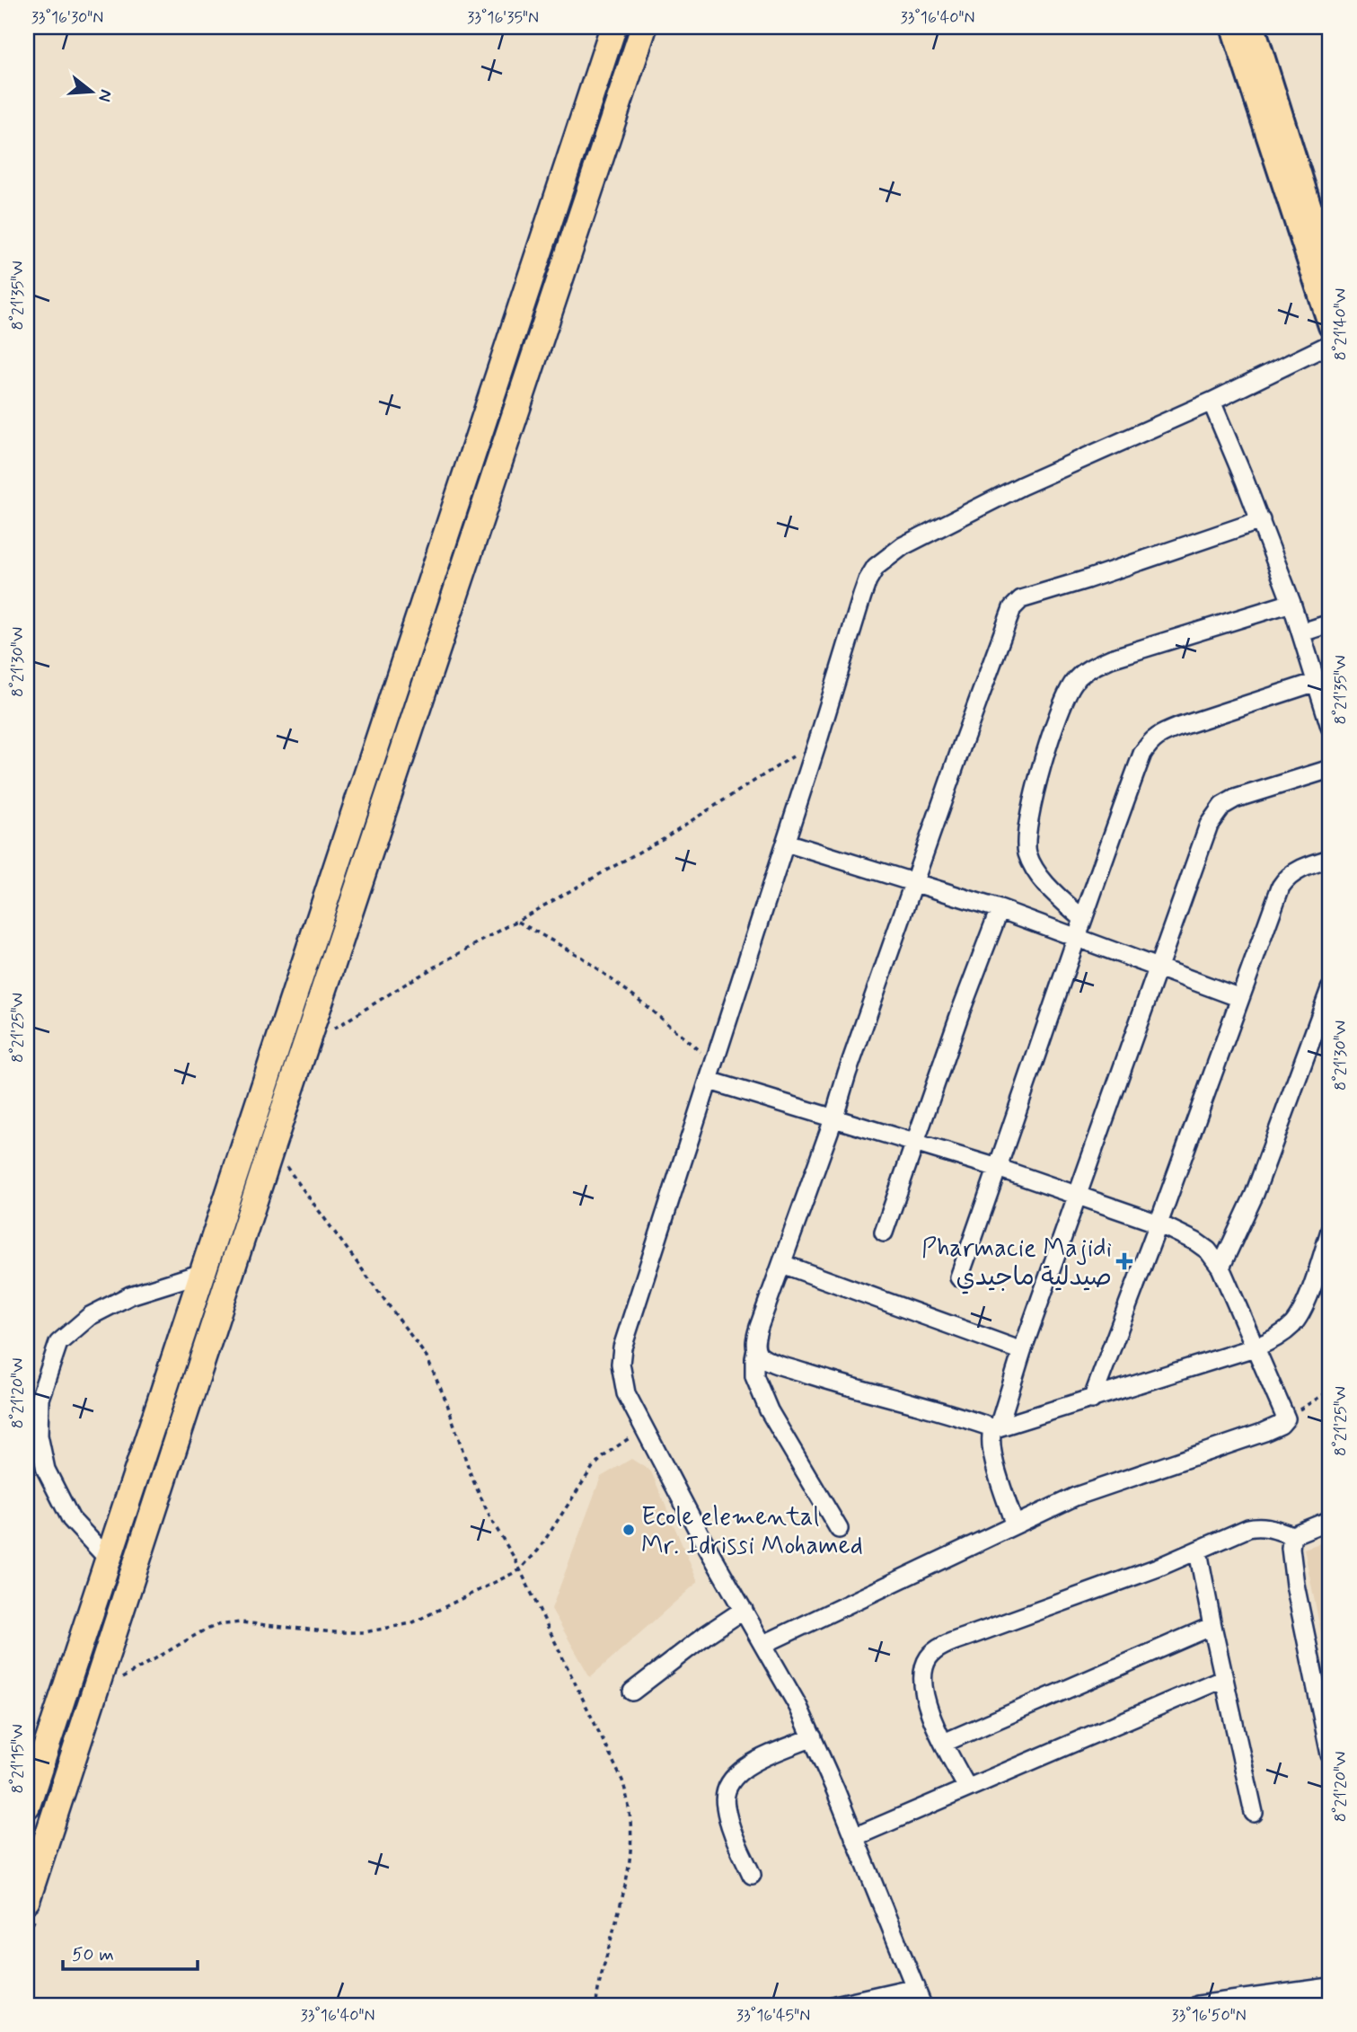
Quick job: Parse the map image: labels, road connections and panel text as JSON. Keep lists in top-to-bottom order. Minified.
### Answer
{"places":{"health":["Pharmacie Majidi صيدلية ماجيدي"],"other":["Ecole elemental Mr. Idrissi Mohamed"]},"scale_bar":"50 m","north":"right","coordinates":["33°16'30\"N","33°16'35\"N","33°16'40\"N","8°21'35\"W","8°21'40\"W","8°21'30\"W","8°21'25\"W","8°21'20\"W","8°21'15\"W","33°16'45\"N","33°16'50\"N"]}
